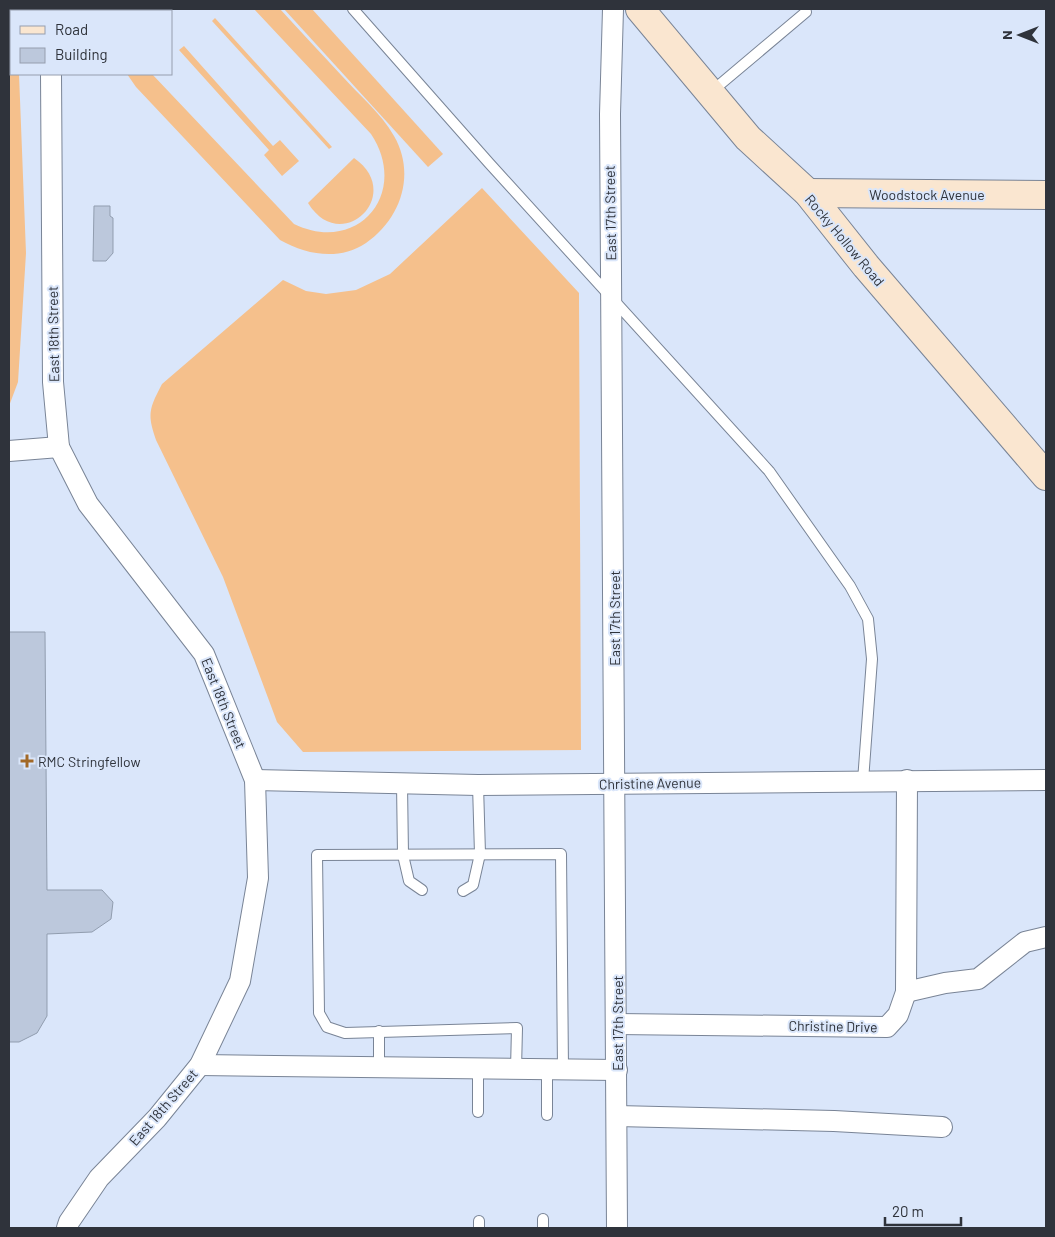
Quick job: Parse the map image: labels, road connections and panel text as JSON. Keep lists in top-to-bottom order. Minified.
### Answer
{"streets":{"street":["Woodstock Avenue","East 17th Street","Rocky Hollow Road","East 18th Street","Christine Avenue","Christine Drive"]},"crossings":[["Woodstock Avenue","Rocky Hollow Road"],["East 17th Street","Christine Avenue"],["East 17th Street","Christine Drive"],["East 18th Street","Christine Avenue"],["Christine Avenue","Christine Drive"]],"places":{"health":["RMC Stringfellow"]},"legend":["Road","Building"],"scale_bar":"20 m","north":"left"}
